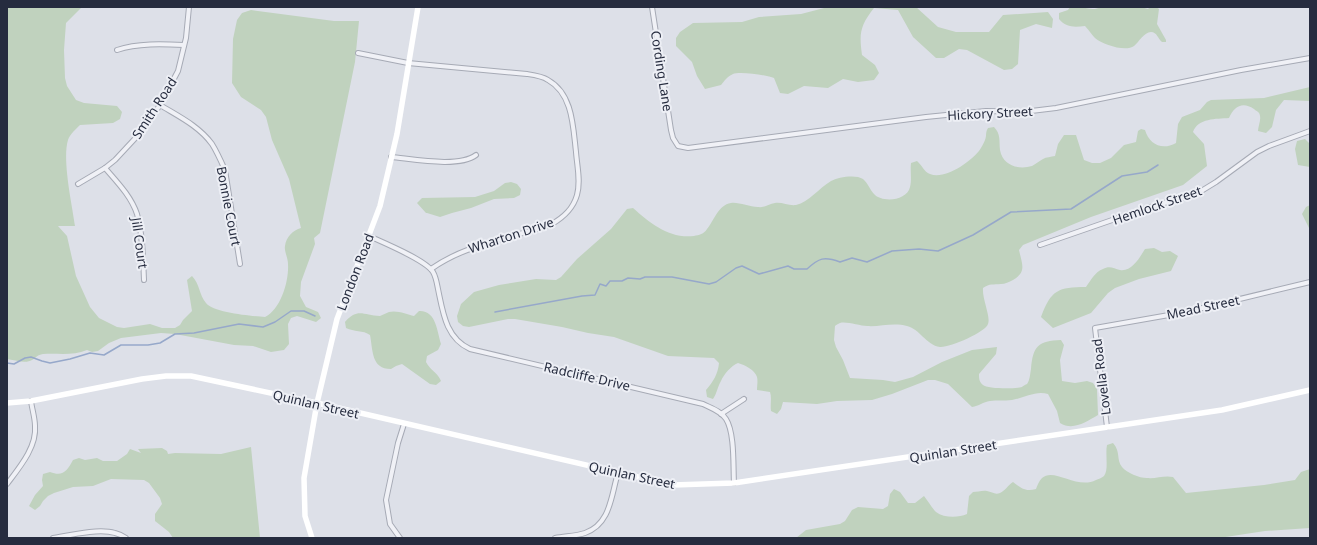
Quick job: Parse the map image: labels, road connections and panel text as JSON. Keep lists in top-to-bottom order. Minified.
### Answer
{"streets":{"street":["Cording Lane","Smith Road","Hickory Street","Hemlock Street","Bonnie Court","Wharton Drive","Jill Court","London Road","Mead Street","Radcliffe Drive","Lovella Road","Quinlan Street"]},"crossings":[["Cording Lane","Hickory Street"],["Smith Road","Bonnie Court"],["Smith Road","Jill Court"],["Wharton Drive","London Road"],["Wharton Drive","Radcliffe Drive"],["London Road","Quinlan Street"],["Mead Street","Lovella Road"],["Lovella Road","Quinlan Street"]]}
